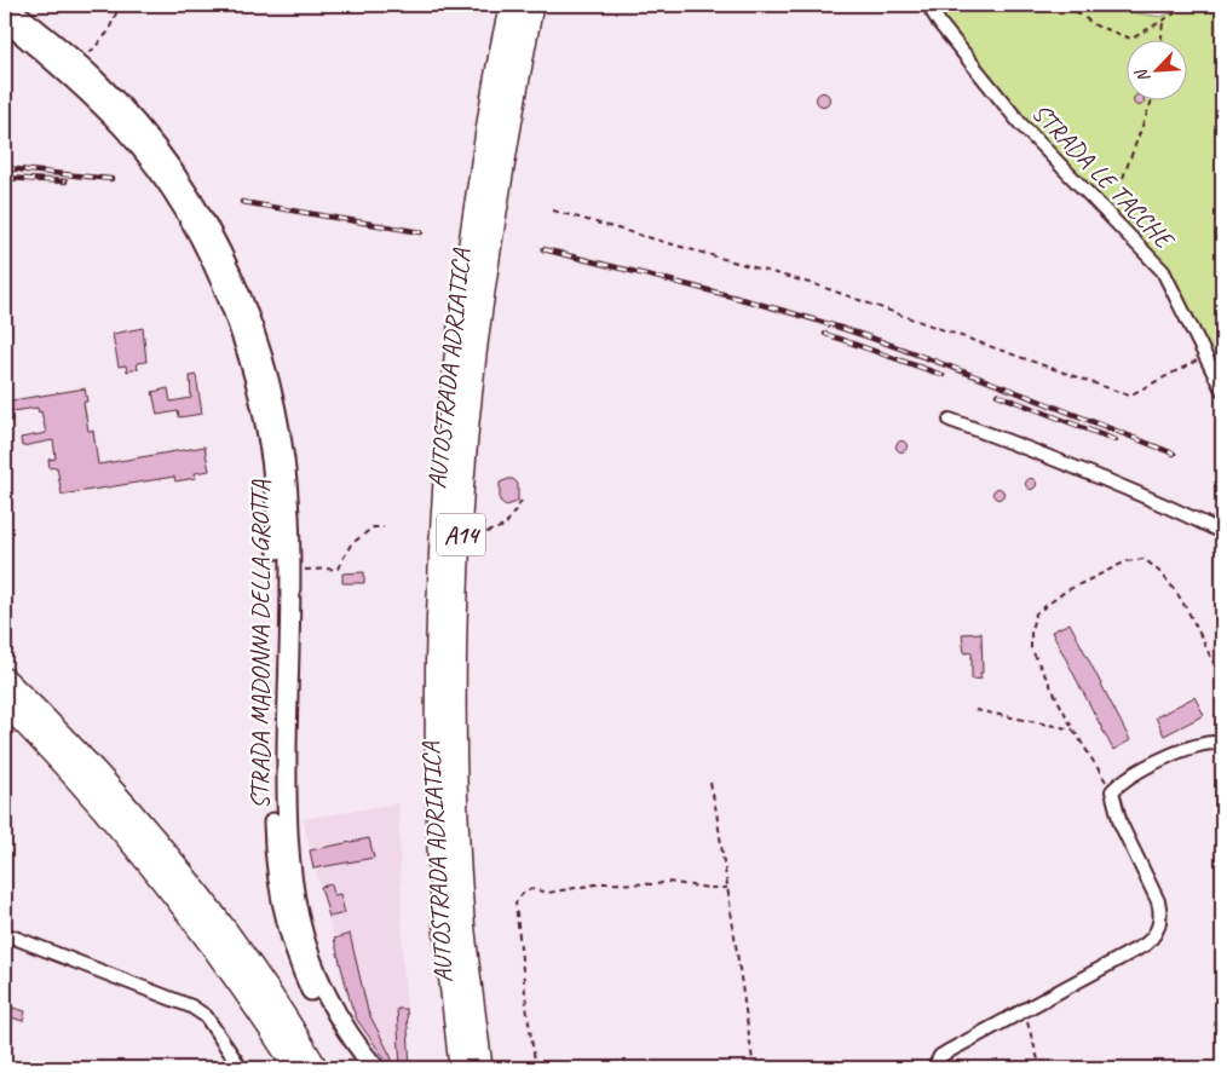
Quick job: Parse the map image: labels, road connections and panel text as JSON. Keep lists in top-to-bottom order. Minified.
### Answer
{"streets":{"highway":["AUTOSTRADA ADRIATICA","A14"],"main road":["STRADA MADONNA DELLA GROTTA"],"street":["STRADA LE TACCHE"]},"north":"bottom left"}
